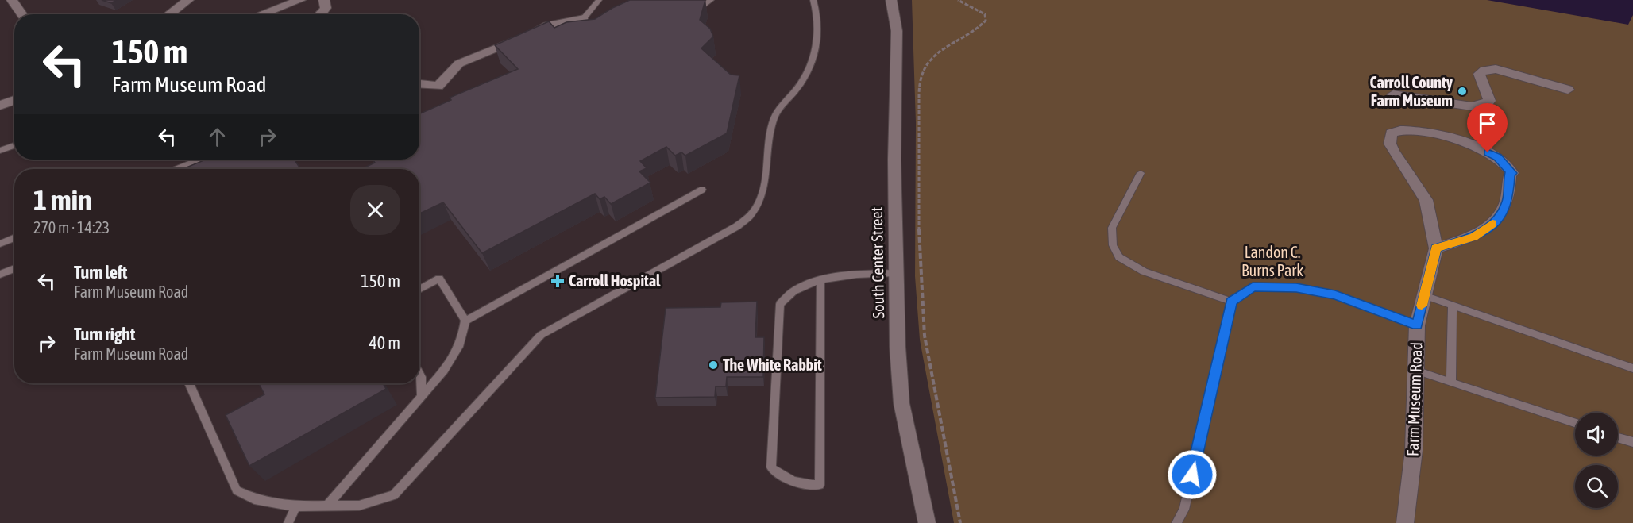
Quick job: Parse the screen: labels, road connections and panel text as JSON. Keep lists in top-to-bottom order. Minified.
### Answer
{"streets":{"street":["South Center Street","Farm Museum Road"]},"parks":["Landon C. Burns Park"],"places":{"other":["Carroll County Farm Museum","The White Rabbit"],"health":["Carroll Hospital"]},"page":{"turn":["150 m","Farm Museum Road"],"heading":["1 min","270 m · 14:23"],"list":[{"name":"Turn left","note":"Farm Museum Road","value":"150 m"},{"name":"Turn right","note":"Farm Museum Road","value":"40 m"}]}}
